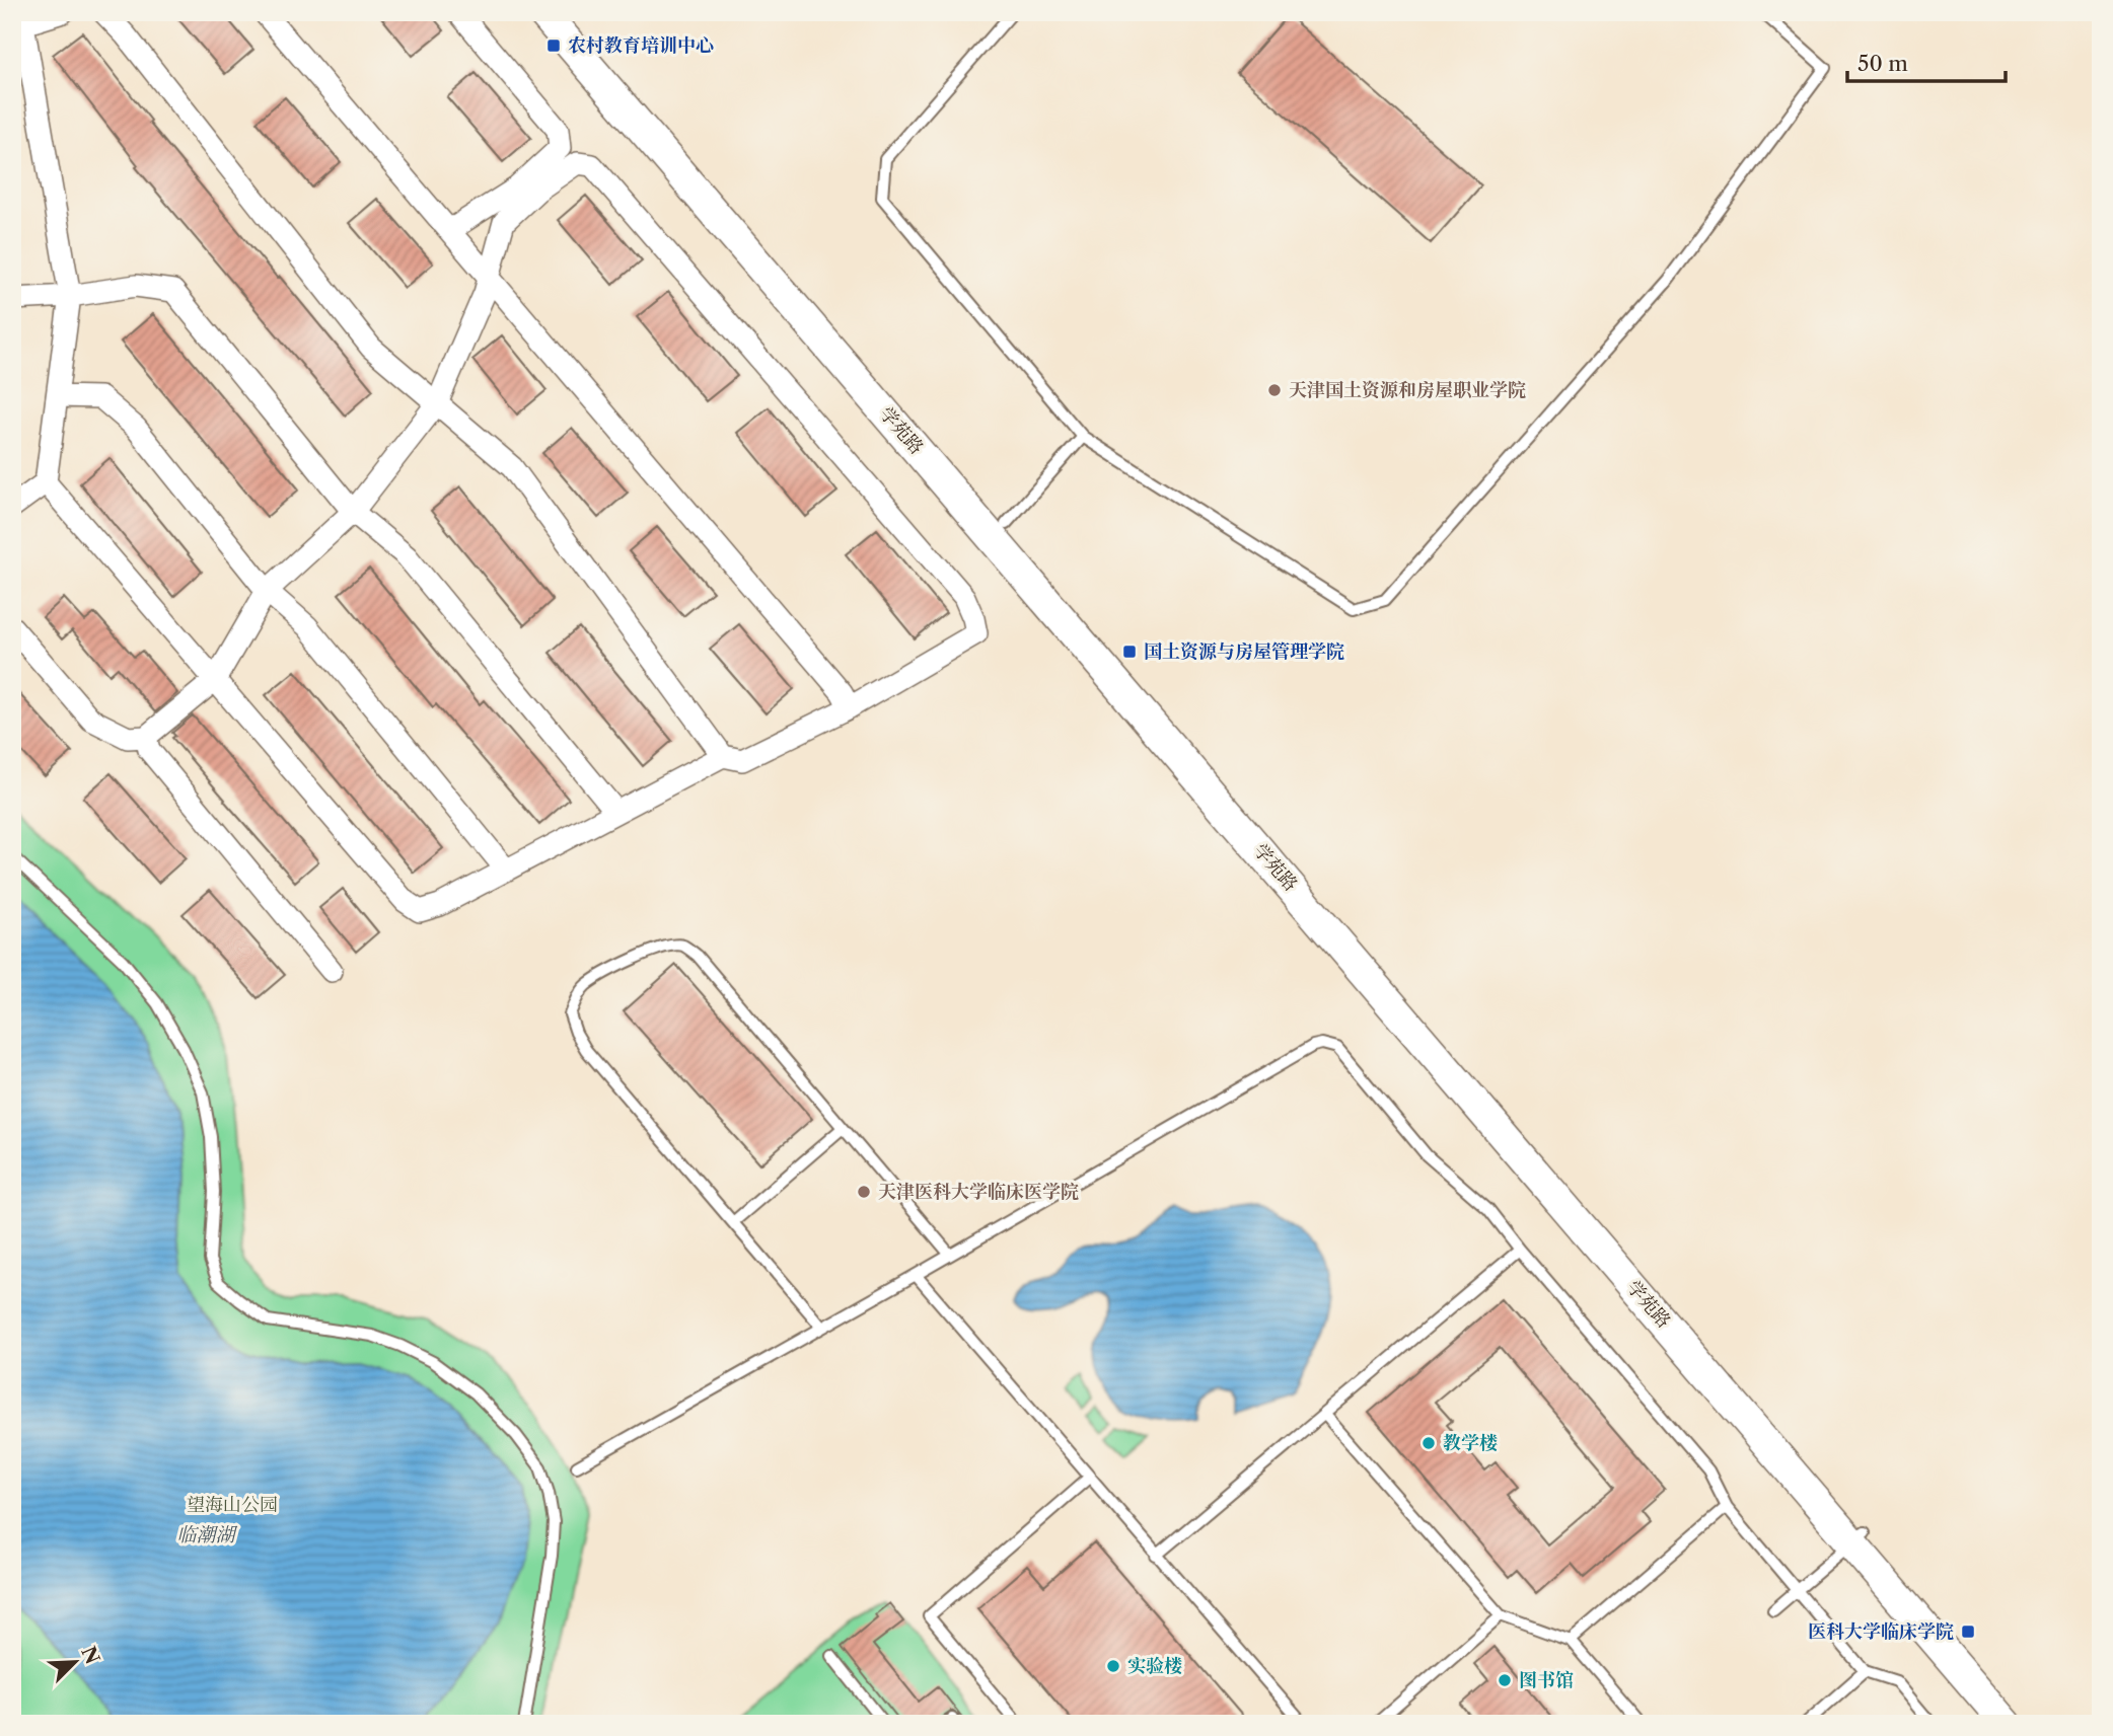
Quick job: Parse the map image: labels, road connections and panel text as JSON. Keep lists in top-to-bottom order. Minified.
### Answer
{"streets":{"street":["学苑路"]},"water":["临潮湖"],"parks":["望海山公园"],"places":{"transit":["农村教育培训中心","国土资源与房屋管理学院","医科大学临床学院"],"other":["天津国土资源和房屋职业学院","天津医科大学临床医学院","教学楼","实验楼","图书馆"]},"scale_bar":"50 m","north":"top right"}
